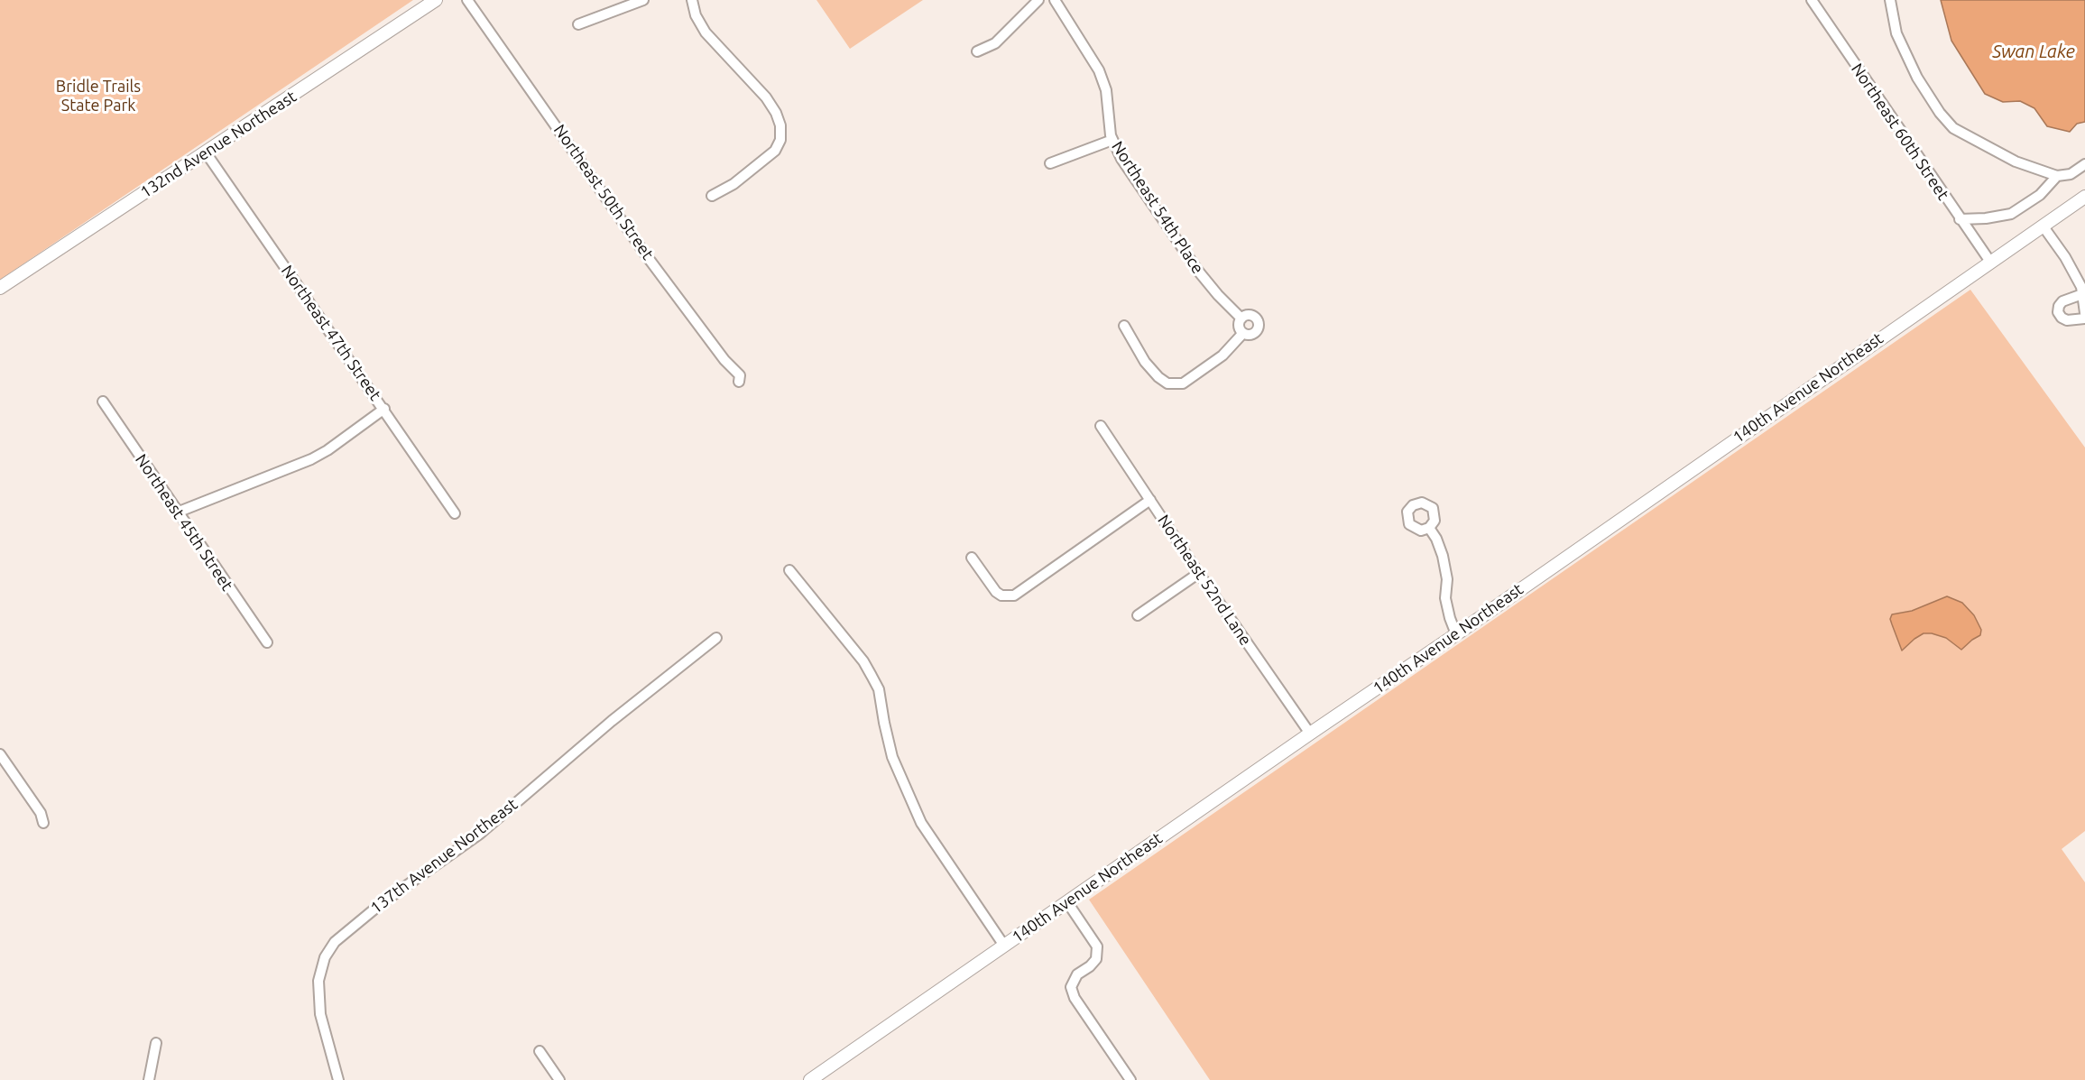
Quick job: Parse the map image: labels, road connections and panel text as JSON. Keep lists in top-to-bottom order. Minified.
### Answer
{"streets":{"street":["Northeast 60th Street","132nd Avenue Northeast","Northeast 50th Street","Northeast 54th Place","Northeast 47th Street","140th Avenue Northeast","Northeast 45th Street","Northeast 52nd Lane","137th Avenue Northeast"]},"crossings":[["Northeast 60th Street","140th Avenue Northeast"],["132nd Avenue Northeast","Northeast 47th Street"],["140th Avenue Northeast","Northeast 52nd Lane"]],"water":["Swan Lake"],"parks":["Bridle Trails State Park"]}
